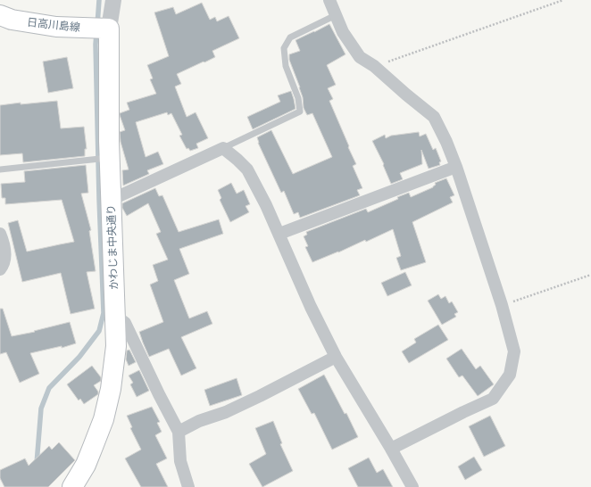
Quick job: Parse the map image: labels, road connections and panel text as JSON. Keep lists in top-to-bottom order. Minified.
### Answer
{"streets":{"main road":["日高川島線","かわじま中央通り"]},"crossings":[["日高川島線","かわじま中央通り"]]}
